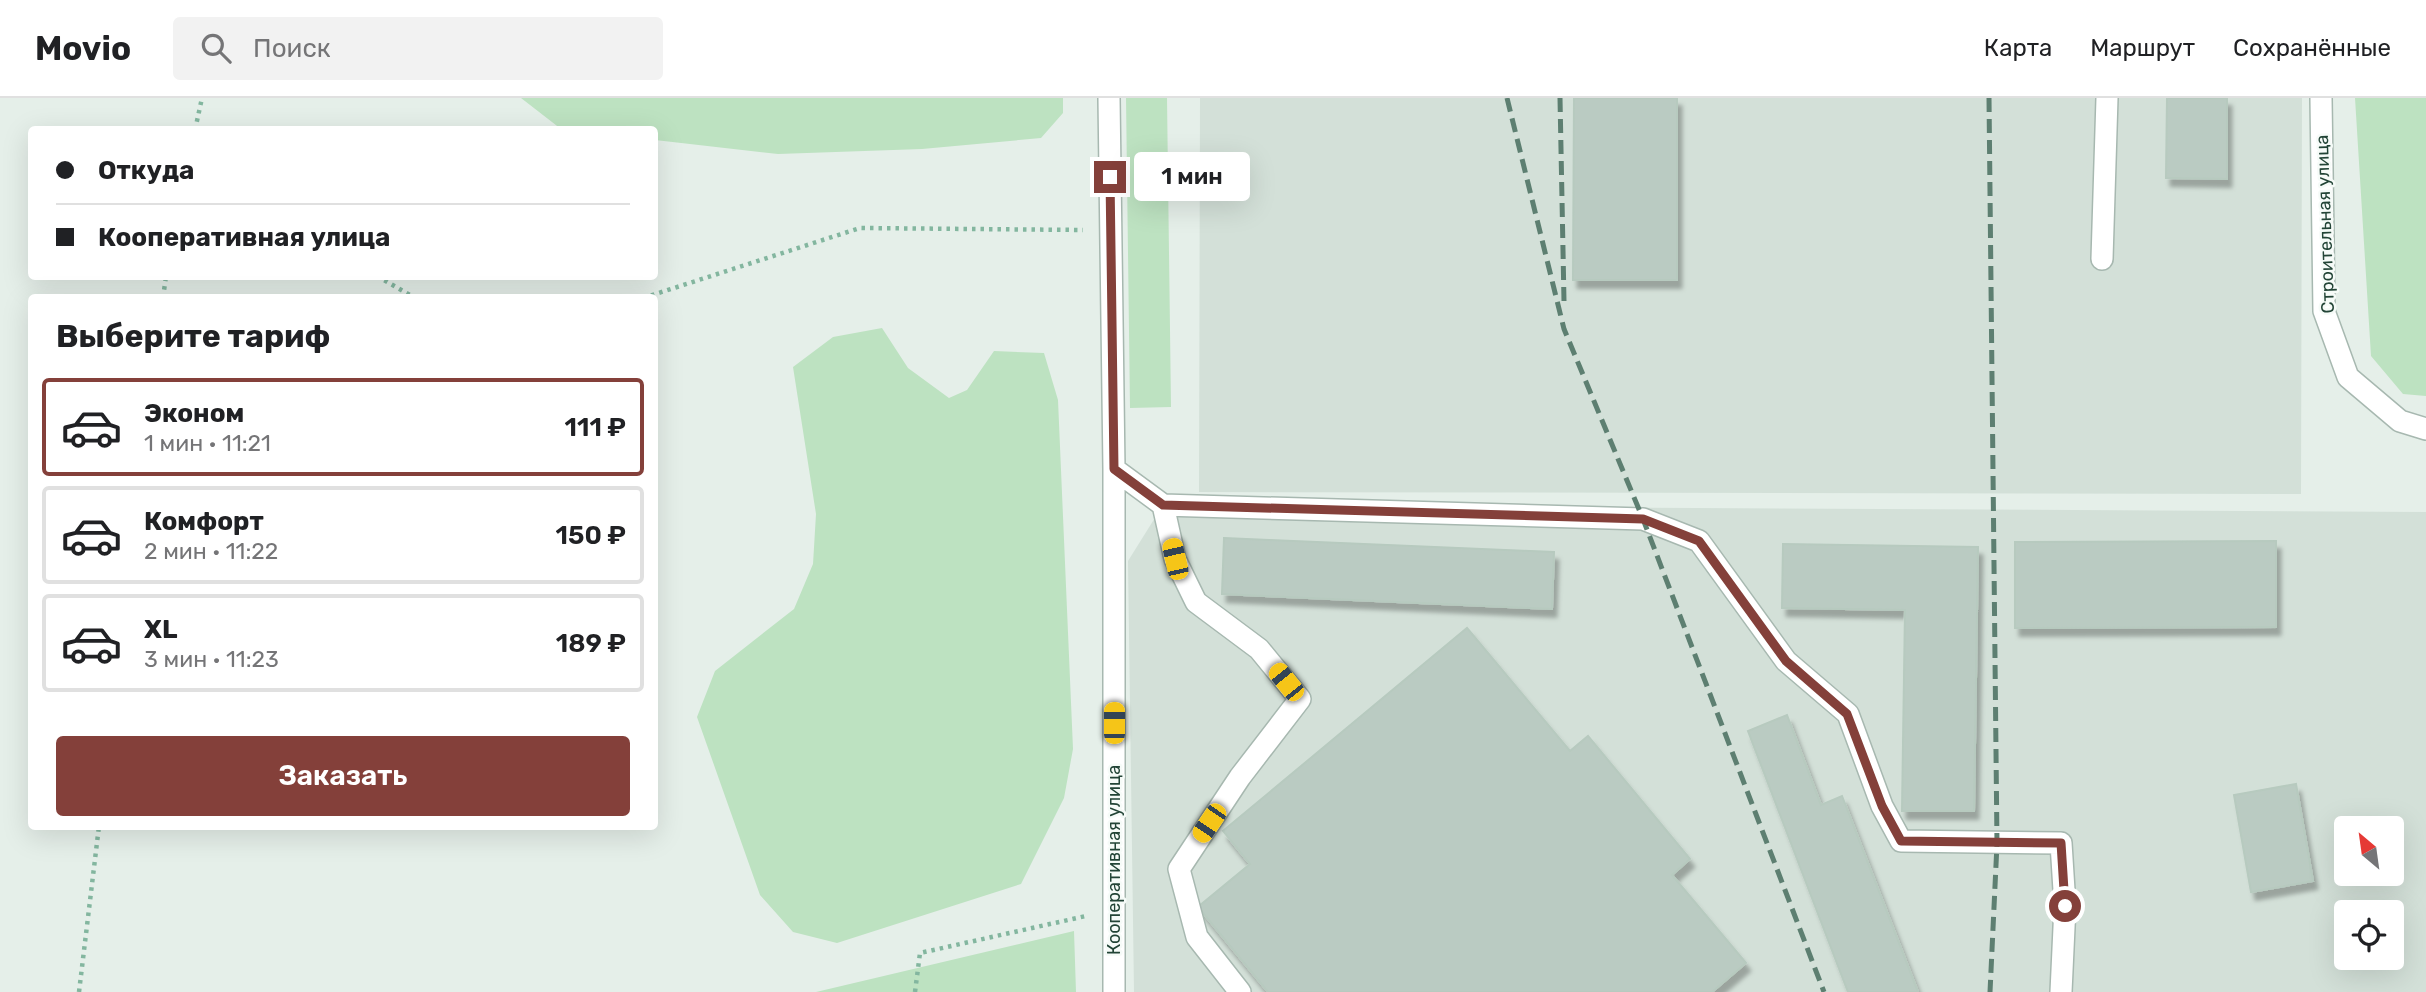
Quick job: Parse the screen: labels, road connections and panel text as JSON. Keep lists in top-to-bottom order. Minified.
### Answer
{"streets":{"street":["Строительная улица","Кооперативная улица"]},"north":"top left","page":{"header":"Movio","search":"Поиск","nav":["Карта","Маршрут","Сохранённые"],"banner":["Откуда","Кооперативная улица"],"bubble":"1 мин","heading":"Выберите тариф","list":[{"name":"Эконом","note":"1 мин · 11:21","value":"111 ₽"},{"name":"Комфорт","note":"2 мин · 11:22","value":"150 ₽"},{"name":"XL","note":"3 мин · 11:23","value":"189 ₽"}],"buttons":"Заказать"}}
